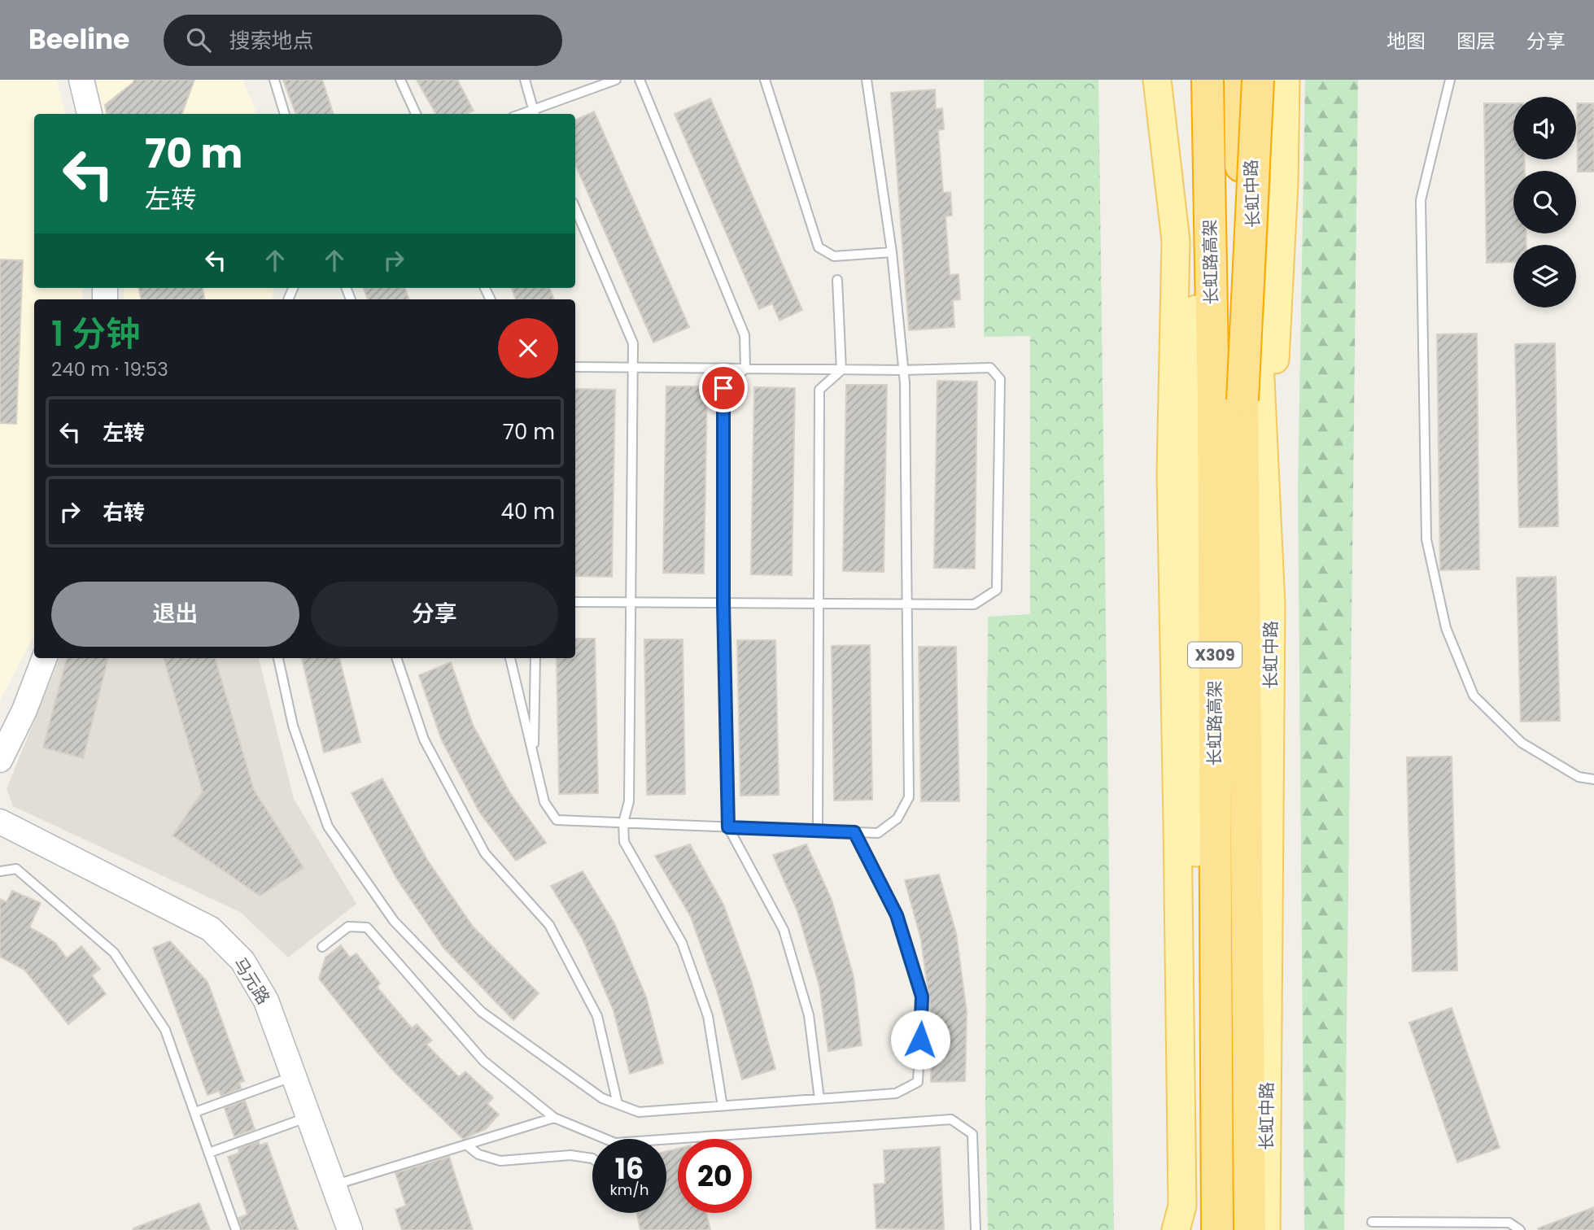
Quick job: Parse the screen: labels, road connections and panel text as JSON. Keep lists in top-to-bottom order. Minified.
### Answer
{"streets":{"highway":["长虹路高架","X309"],"main road":["长虹中路"],"street":["马元路"]},"page":{"header":"Beeline","search":"搜索地点","nav":["地图","图层","分享"],"turn":["70 m","左转"],"heading":["1 分钟","240 m · 19:53"],"list":[{"name":"左转","value":"70 m"},{"name":"右转","value":"40 m"}],"buttons":["退出","分享"],"speed":"16 km/h","limit":"20"}}
